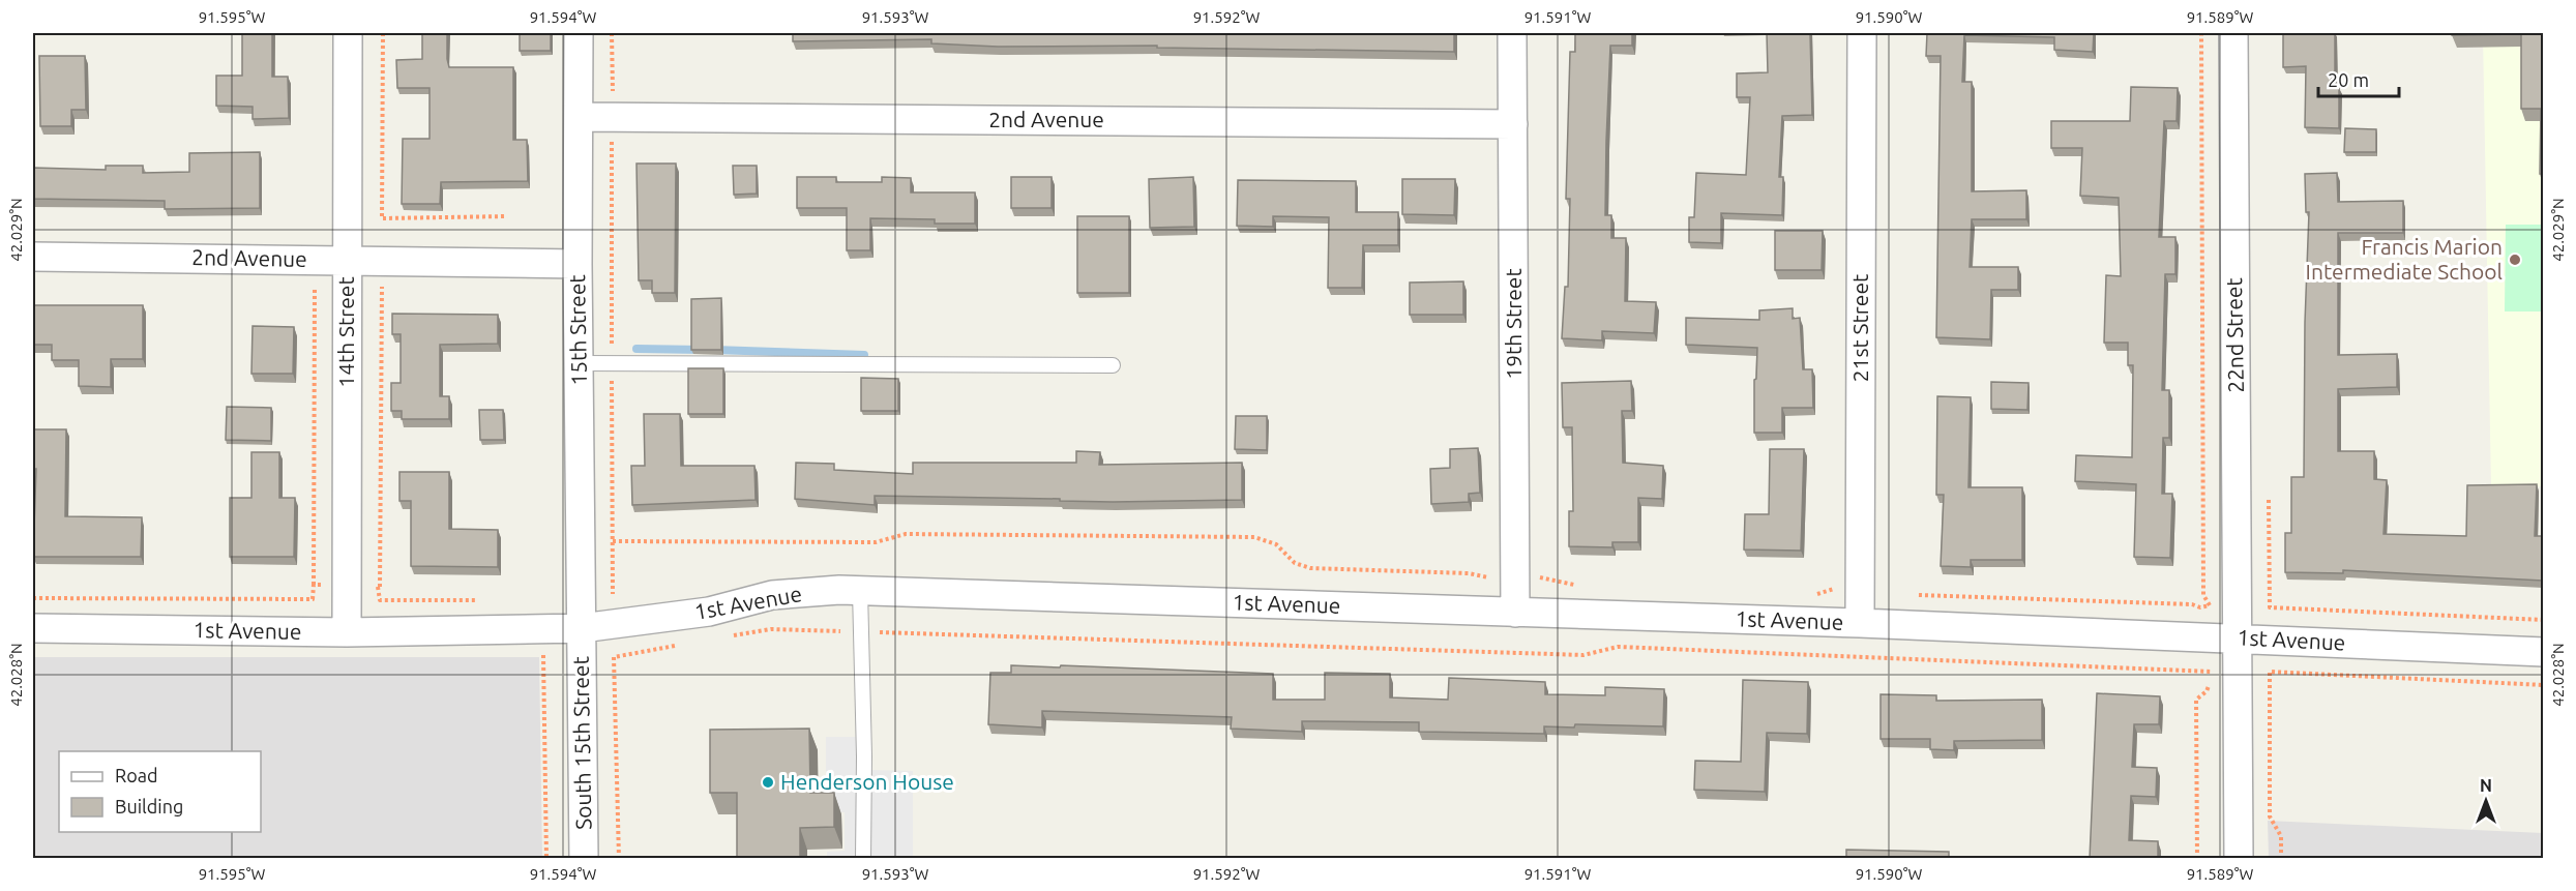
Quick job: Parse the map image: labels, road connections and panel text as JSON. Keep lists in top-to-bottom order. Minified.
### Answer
{"streets":{"street":["2nd Avenue","19th Street","21st Street","15th Street","14th Street","22nd Street","1st Avenue","South 15th Street"]},"crossings":[["2nd Avenue","19th Street"],["2nd Avenue","15th Street"],["2nd Avenue","14th Street"],["19th Street","1st Avenue"],["21st Street","1st Avenue"],["15th Street","1st Avenue"],["15th Street","South 15th Street"],["14th Street","1st Avenue"],["22nd Street","1st Avenue"],["1st Avenue","South 15th Street"]],"places":["Francis Marion Intermediate School","Henderson House"],"legend":["Road","Building"],"scale_bar":"20 m","north":"top","coordinates":["91.595°W","91.594°W","91.593°W","91.592°W","91.591°W","91.590°W","91.589°W","42.029°N","42.028°N"]}
